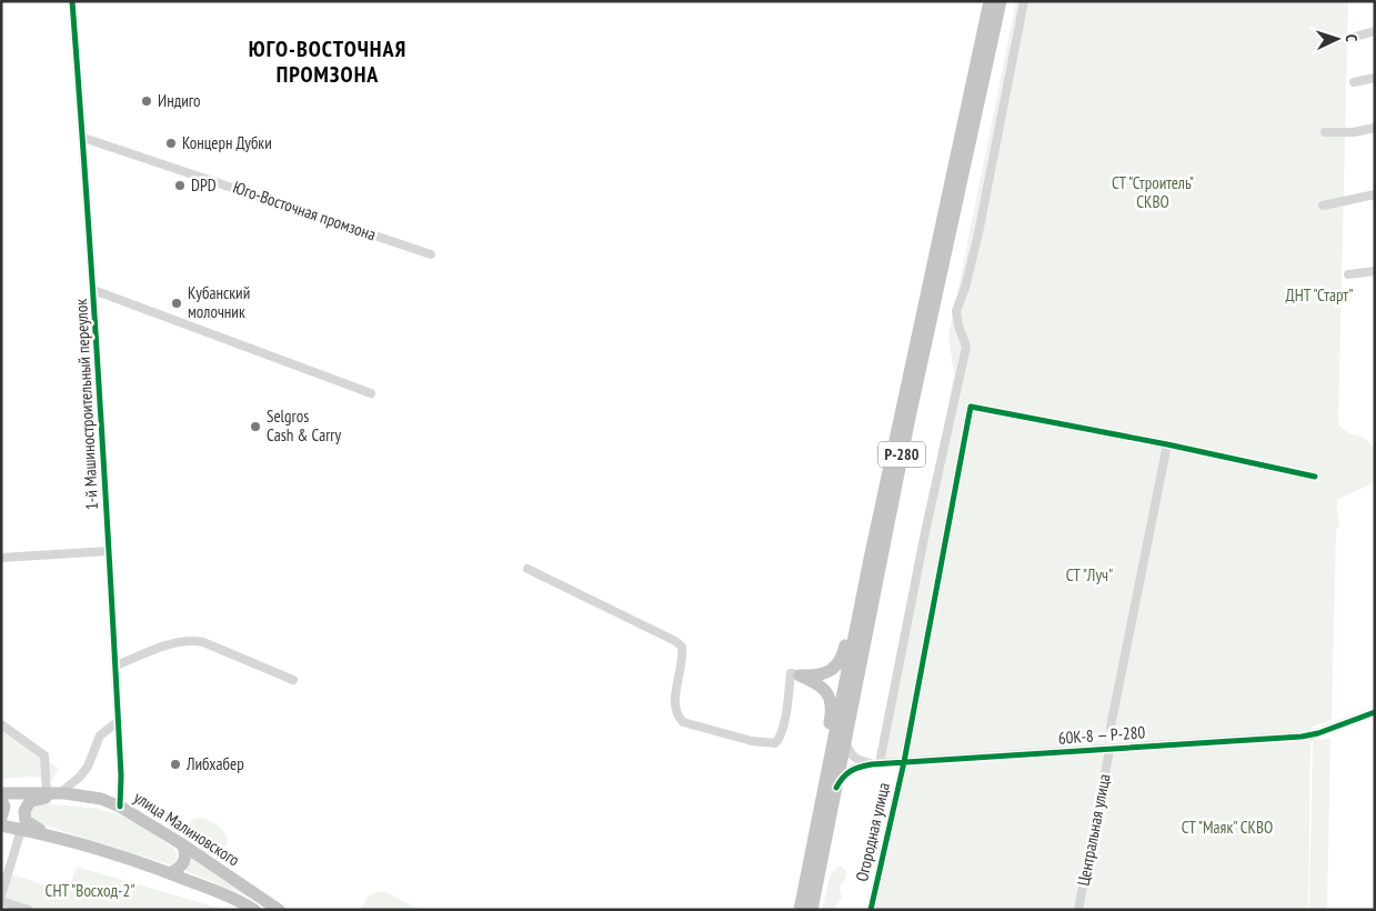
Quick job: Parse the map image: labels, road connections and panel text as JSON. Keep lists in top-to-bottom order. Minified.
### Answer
{"streets":{"highway":["Р-280","улица Малиновского"],"street":["Юго-Восточная промзона","1-й Машиностроительный переулок","60К-8 — Р-280","Центральная улица","Огородная улица"]},"crossings":[["Юго-Восточная промзона","1-й Машиностроительный переулок"],["1-й Машиностроительный переулок","улица Малиновского"],["Р-280","60К-8 — Р-280"],["60К-8 — Р-280","Центральная улица"],["60К-8 — Р-280","Огородная улица"]],"districts":["ЮГО-ВОСТОЧНАЯ ПРОМЗОНА"],"parks":["СТ \"Строитель\" СКВО","ДНТ \"Старт\"","СТ \"Луч\"","СТ \"Маяк\" СКВО","СНТ \"Восход-2\""],"places":["Индиго","Концерн Дубки","DPD","Кубанский молочник","Selgros Cash & Carry","Либхабер"],"north":"right"}
